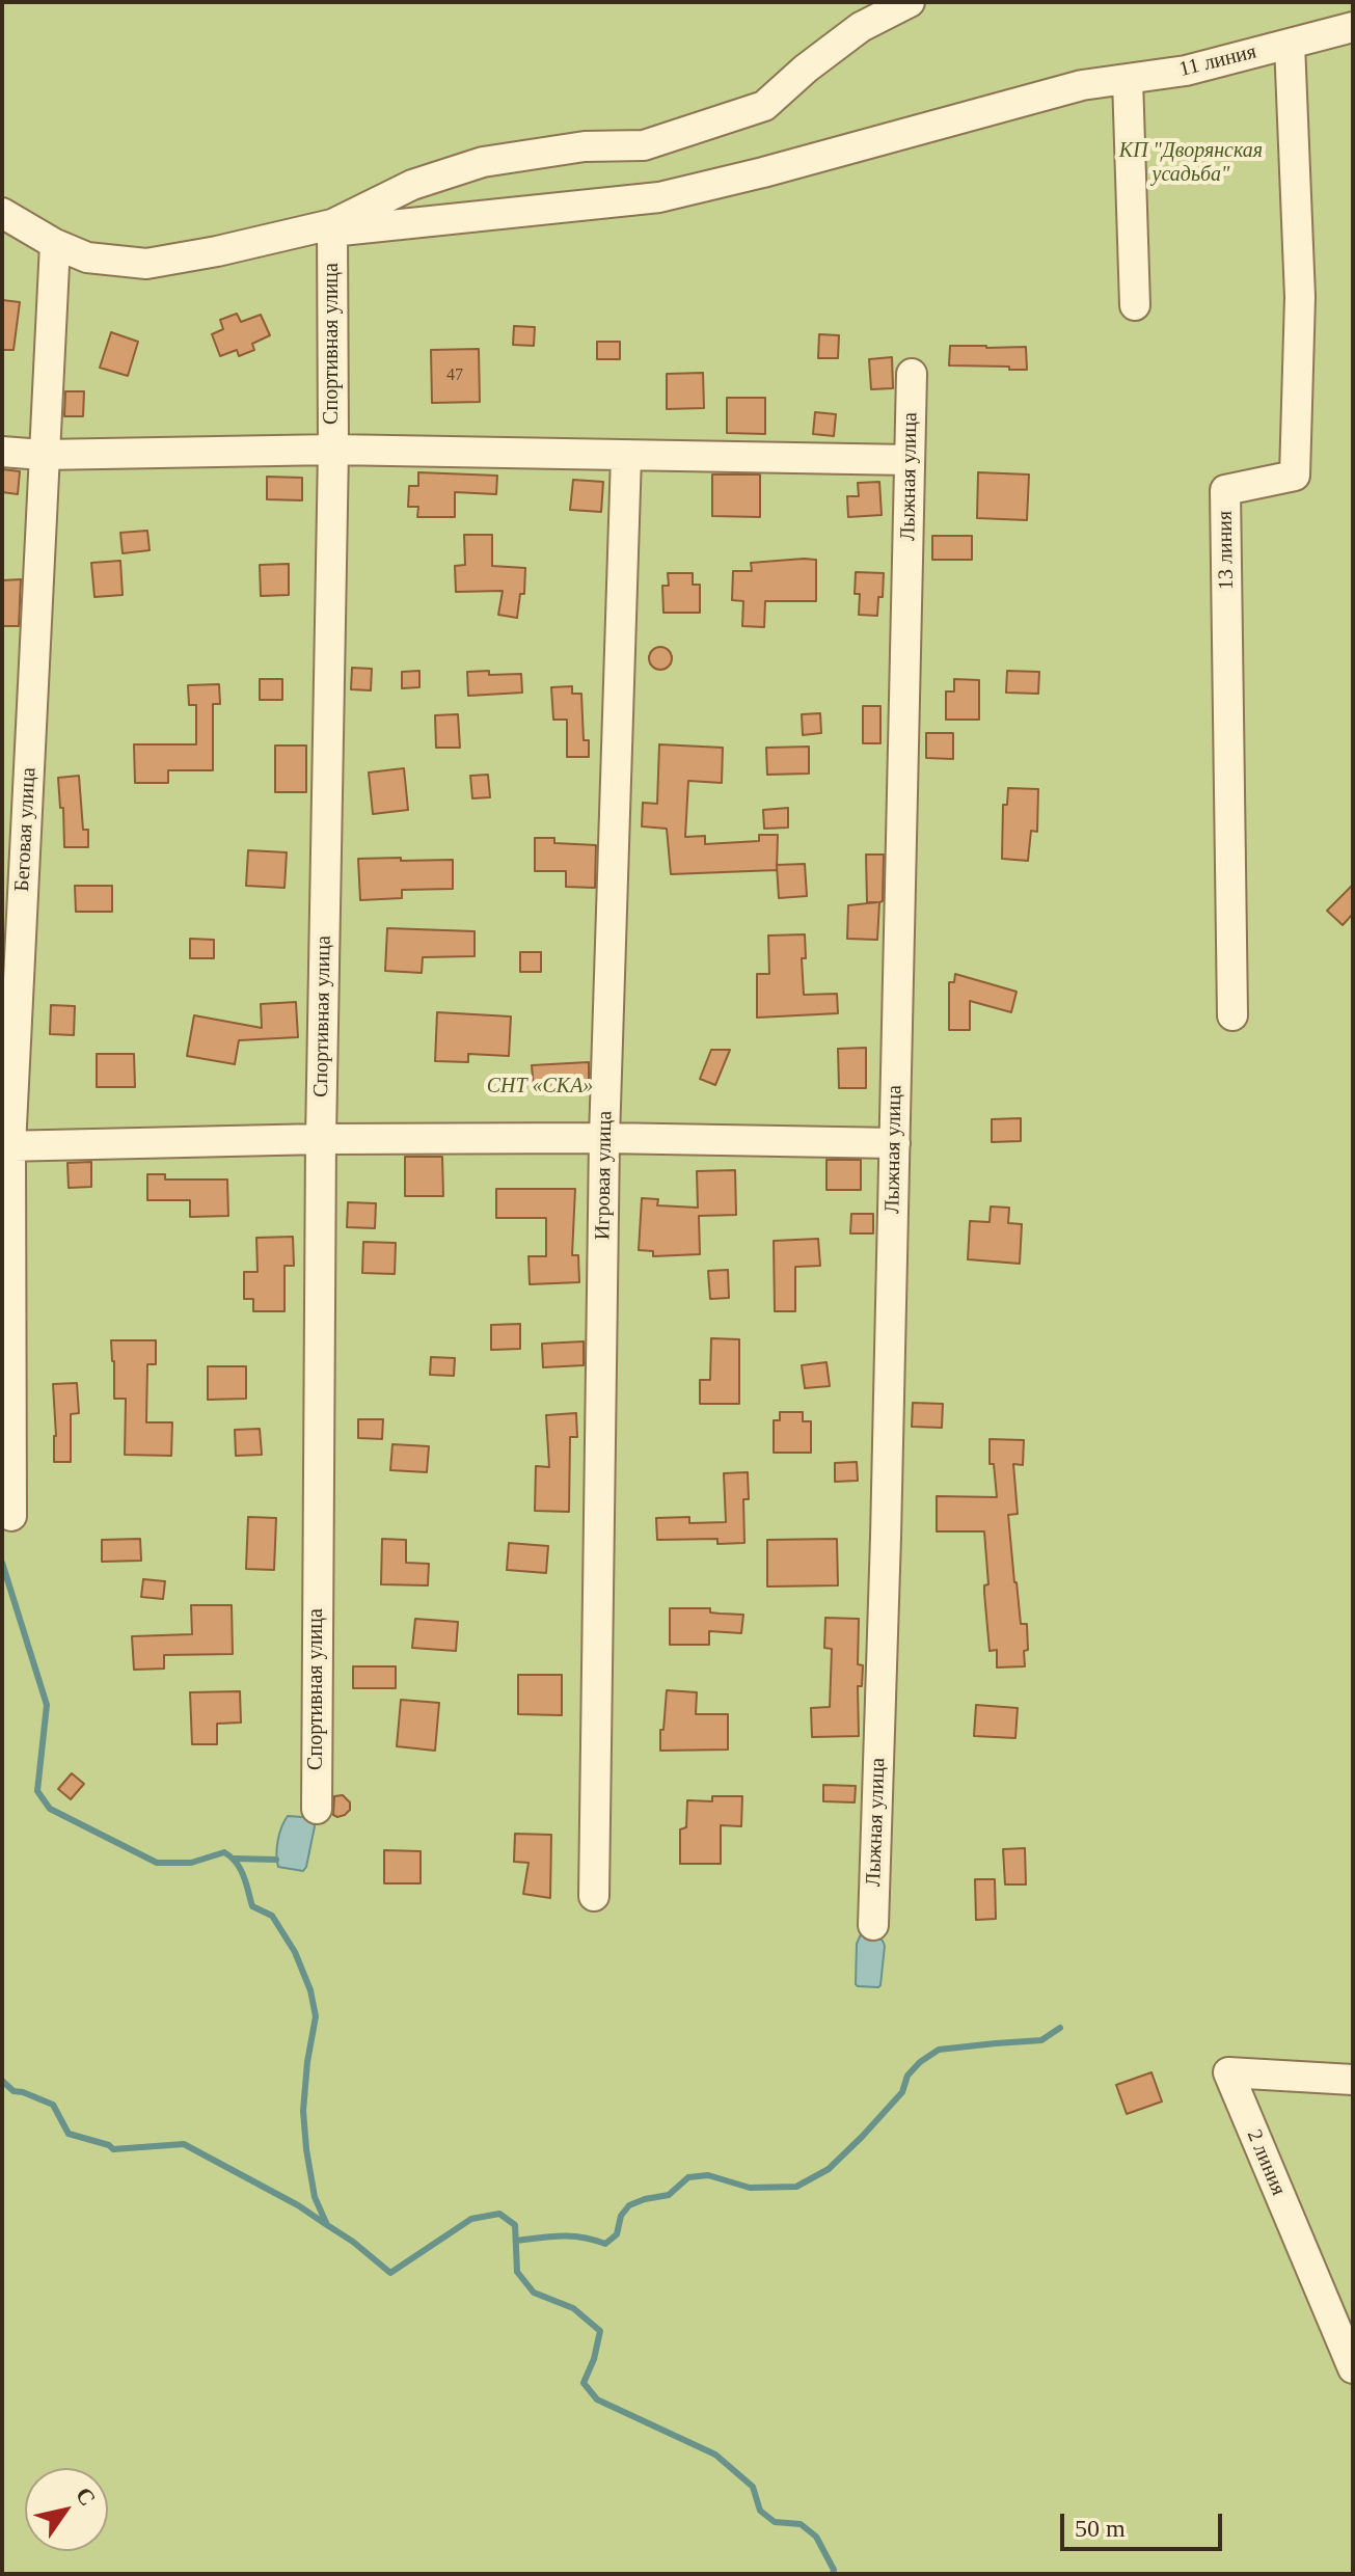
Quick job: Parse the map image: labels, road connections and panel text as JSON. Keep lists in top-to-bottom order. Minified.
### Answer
{"streets":{"street":["11 линия","Спортивная улица","Лыжная улица","13 линия","Беговая улица","Игровая улица","2 линия"]},"crossings":[["11 линия","Спортивная улица"],["11 линия","13 линия"]],"parks":["КП \"Дворянская усадьба\"","СНТ «СКА»"],"house_numbers":["47"],"scale_bar":"50 m","north":"top right"}
